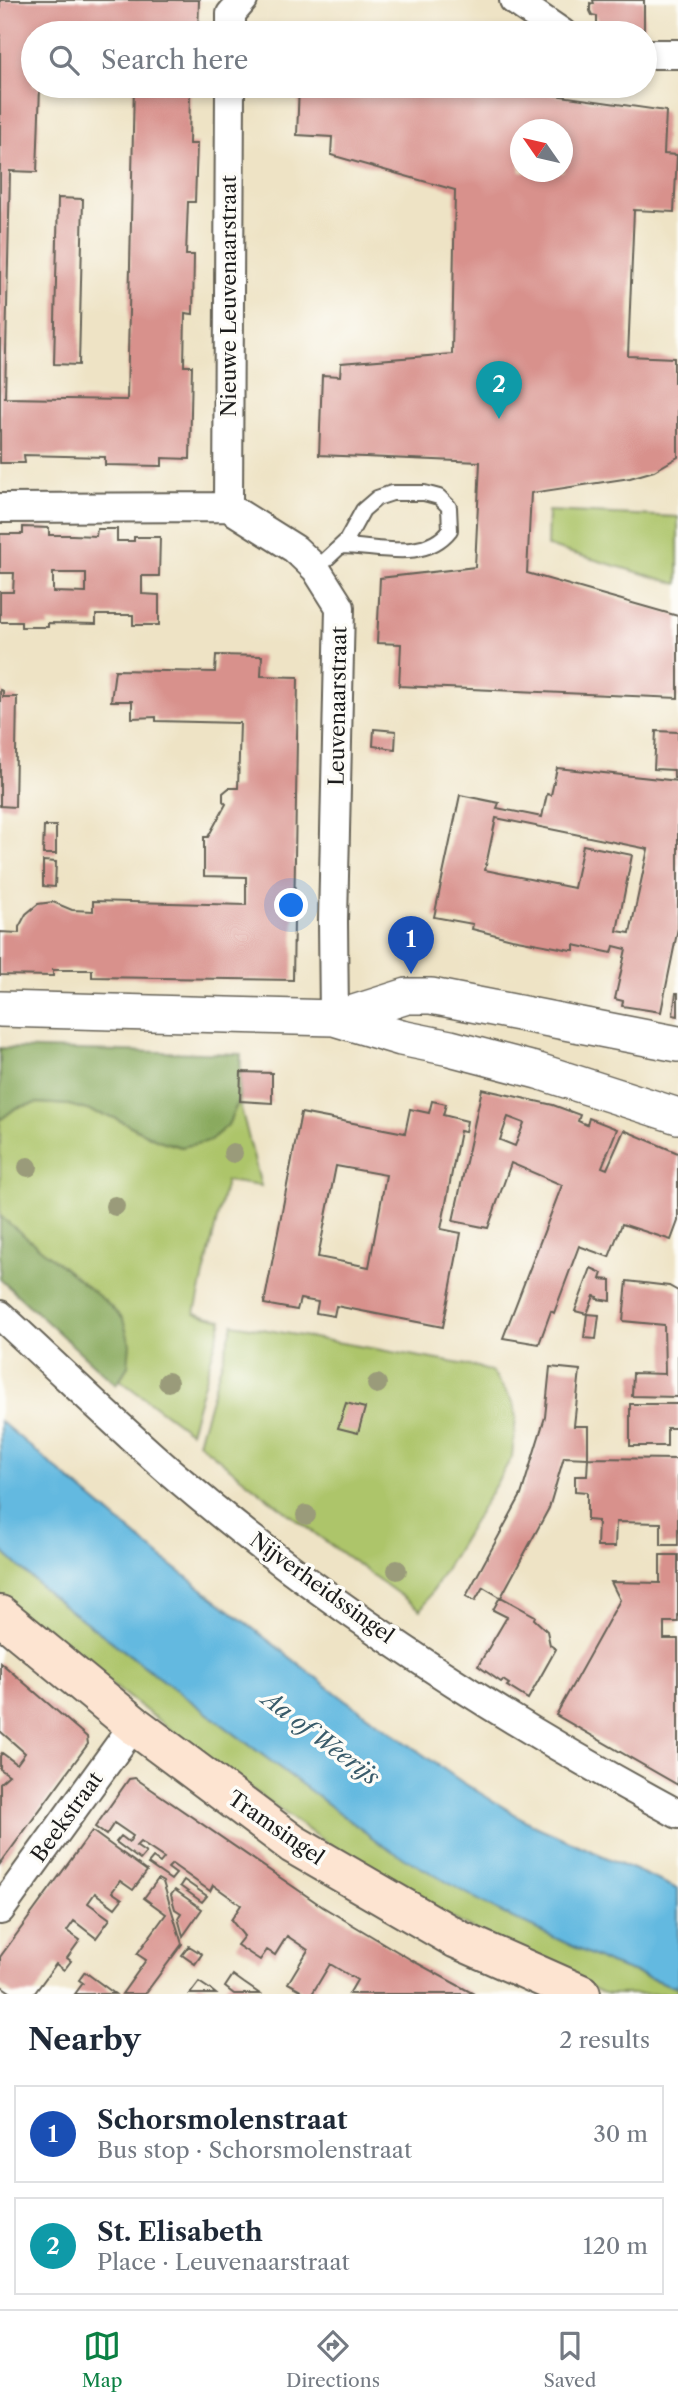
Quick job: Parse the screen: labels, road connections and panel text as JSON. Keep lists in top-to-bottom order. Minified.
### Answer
{"streets":{"main road":["Tramsingel"],"street":["Nieuwe Leuvenaarstraat","Leuvenaarstraat","Nijverheidssingel","Beekstraat"]},"crossings":[["Nieuwe Leuvenaarstraat","Leuvenaarstraat"],["Beekstraat","Tramsingel"]],"water":["Aa of Weerijs"],"north":"top left","page":{"search":"Search here","pins":["2","1"],"heading":["Nearby","2 results"],"list":[{"mark":"1","name":"Schorsmolenstraat","note":"Bus stop · Schorsmolenstraat","value":"30 m"},{"mark":"2","name":"St. Elisabeth","note":"Place · Leuvenaarstraat","value":"120 m"}],"nav":["Map","Directions","Saved"]}}
